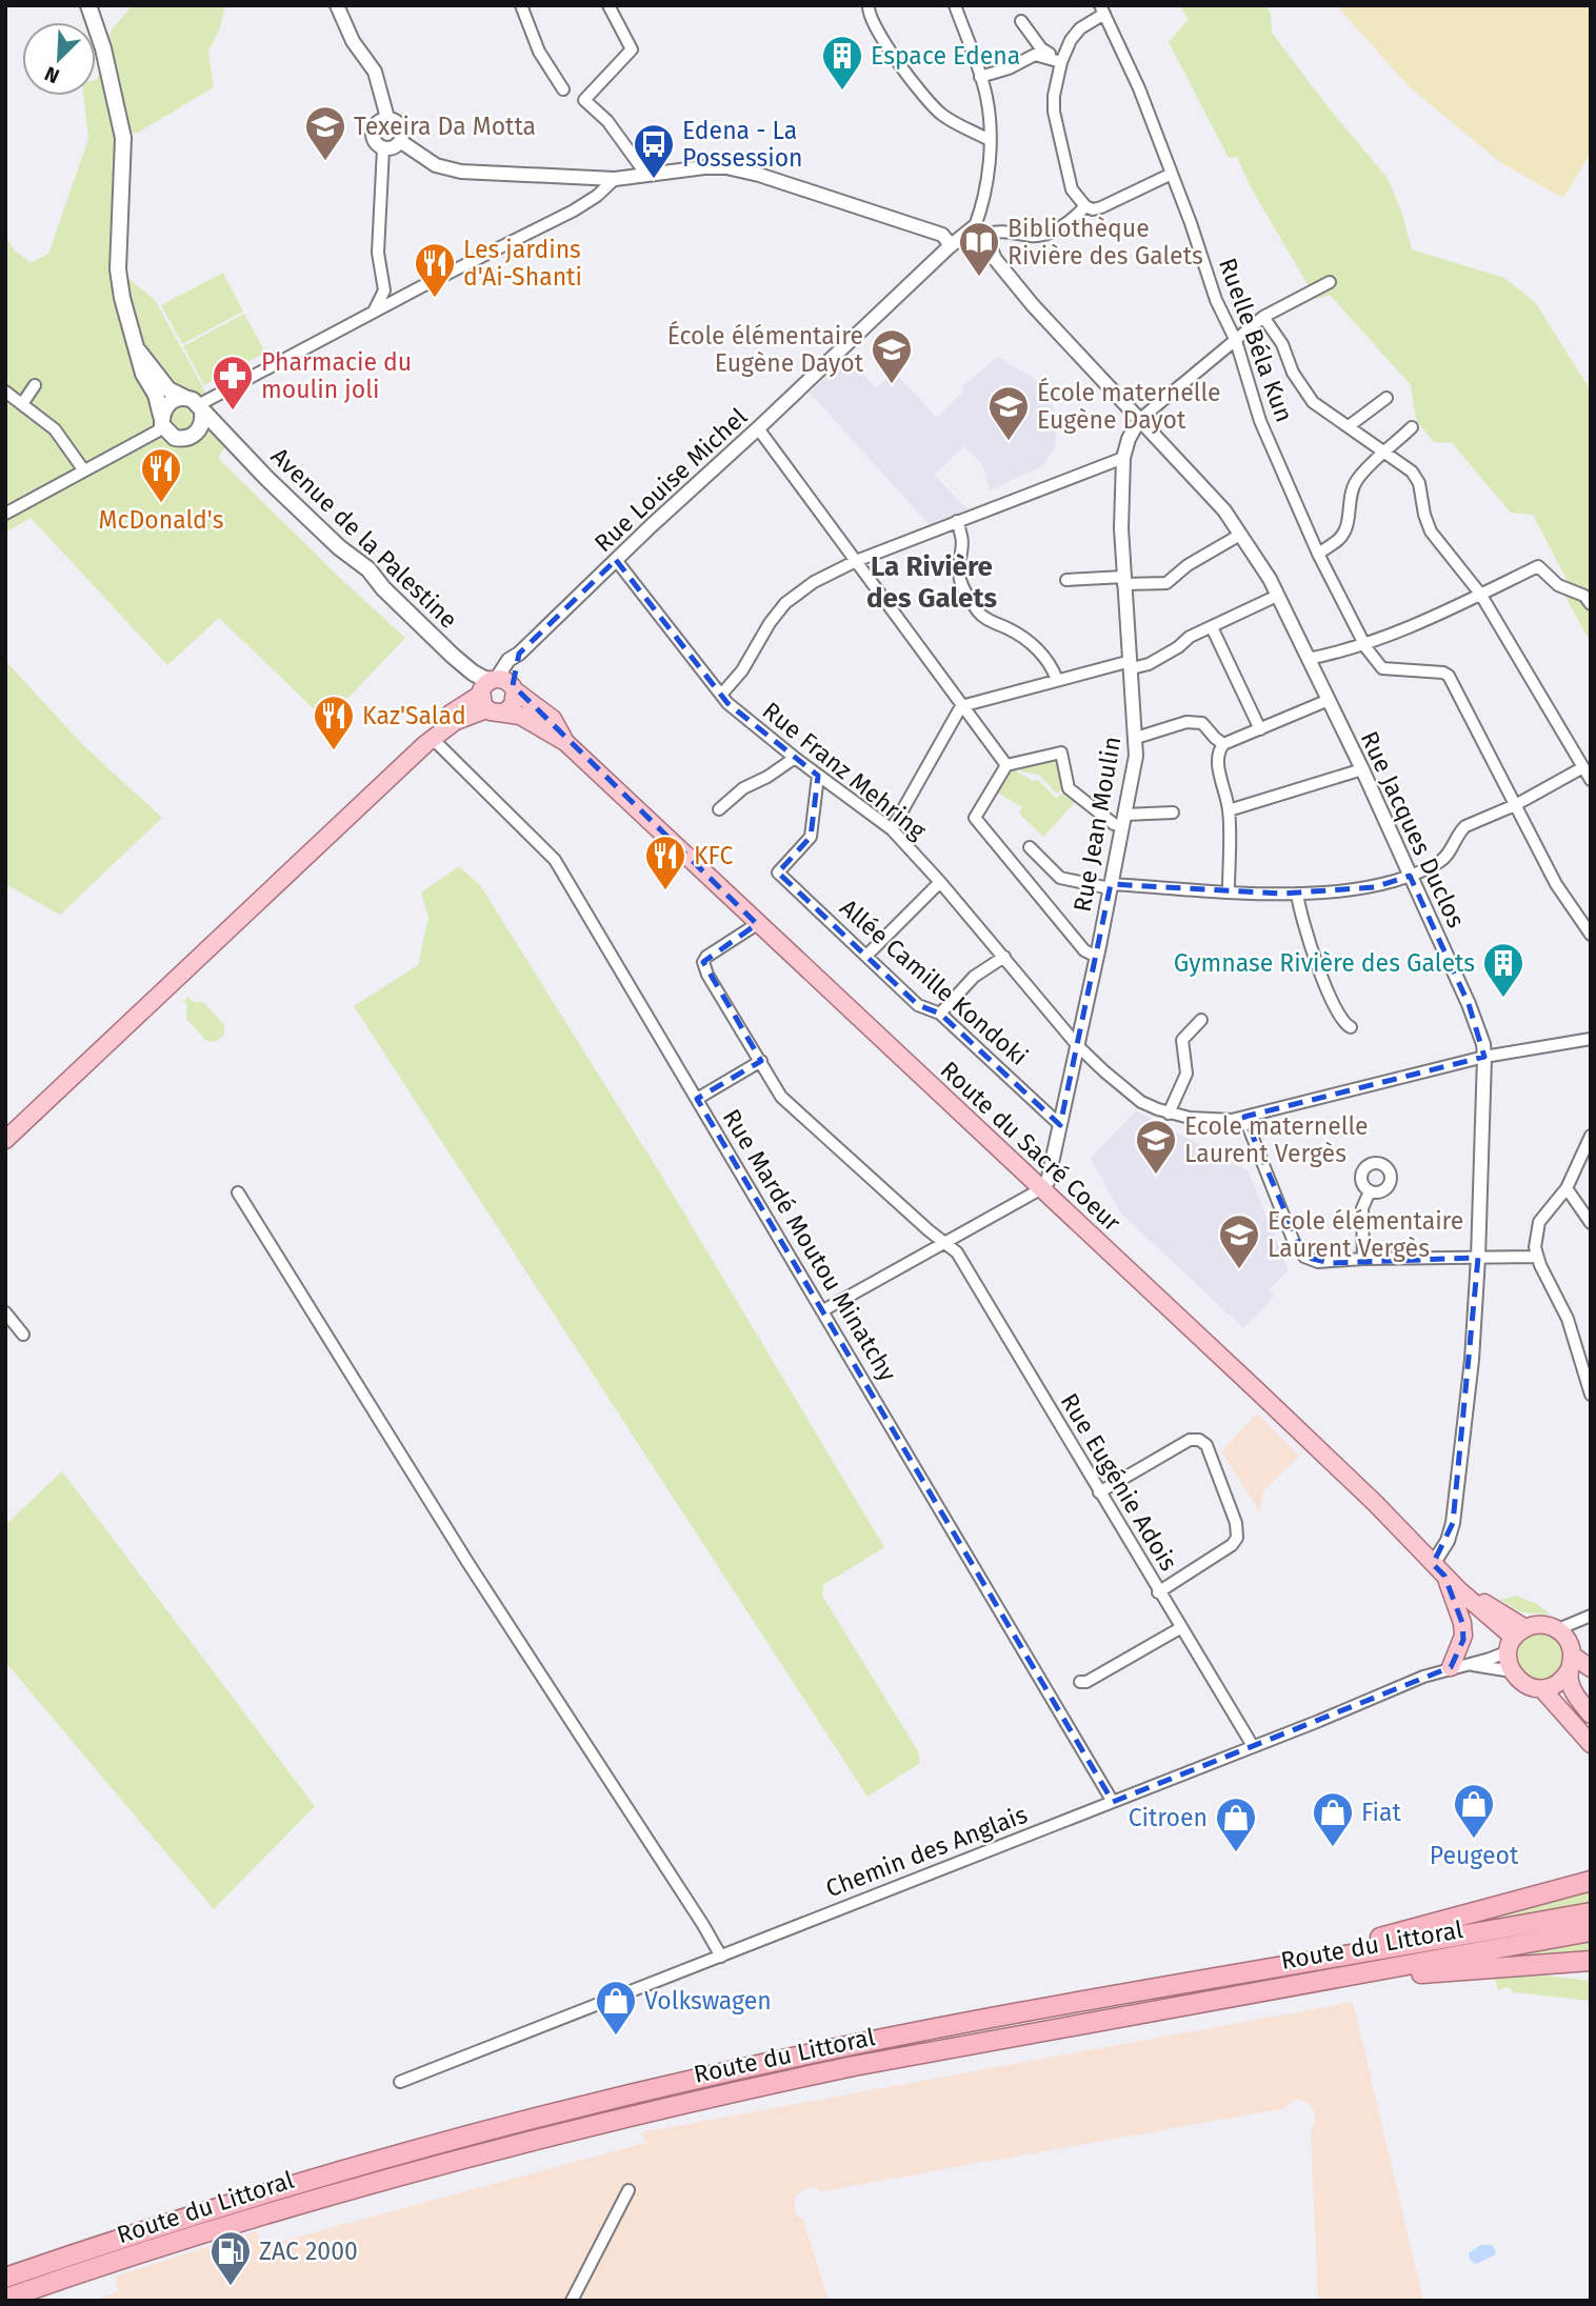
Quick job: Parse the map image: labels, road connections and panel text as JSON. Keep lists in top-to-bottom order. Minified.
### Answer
{"streets":{"highway":["Route du Littoral"],"main road":["Avenue de la Palestine","Route du Sacré Coeur"],"street":["Ruelle Béla Kun","Rue Louise Michel","Rue Franz Mehring","Rue Jean Moulin","Rue Jacques Duclos","Allée Camille Kondoki","Rue Mardé Moutou Minatchy","Rue Eugénie Adois","Chemin des Anglais"]},"crossings":[["Rue Louise Michel","Avenue de la Palestine"],["Rue Louise Michel","Rue Franz Mehring"],["Rue Louise Michel","Rue Jacques Duclos"],["Rue Louise Michel","Route du Sacré Coeur"],["Avenue de la Palestine","Route du Sacré Coeur"],["Rue Franz Mehring","Rue Jean Moulin"],["Rue Franz Mehring","Rue Jacques Duclos"],["Rue Franz Mehring","Allée Camille Kondoki"],["Rue Jean Moulin","Rue Jacques Duclos"],["Rue Jean Moulin","Allée Camille Kondoki"],["Rue Jean Moulin","Route du Sacré Coeur"],["Rue Jacques Duclos","Route du Sacré Coeur"],["Route du Sacré Coeur","Rue Eugénie Adois"],["Route du Sacré Coeur","Chemin des Anglais"],["Rue Mardé Moutou Minatchy","Chemin des Anglais"],["Rue Eugénie Adois","Chemin des Anglais"]],"districts":["La Rivière des Galets"],"places":{"building":["Espace Edena","Gymnase Rivière des Galets"],"school or university":["Texeira Da Motta","École élémentaire Eugène Dayot","École maternelle Eugène Dayot","Ecole maternelle Laurent Vergès","Ecole élémentaire Laurent Vergès"],"bus stop":["Edena - La Possession"],"library":["Bibliothèque Rivière des Galets"],"restaurant":["Les jardins d'Ai-Shanti","McDonald's","Kaz'Salad","KFC"],"pharmacy":["Pharmacie du moulin joli"],"shop":["Peugeot","Fiat","Citroen","Volkswagen"],"fuel station":["ZAC 2000"]},"north":"bottom left"}
